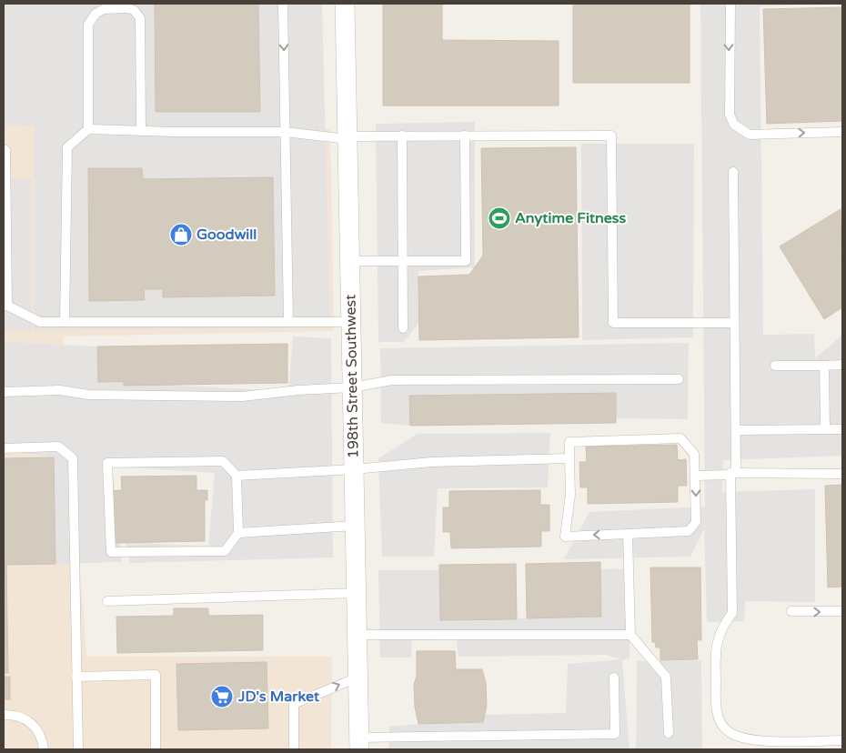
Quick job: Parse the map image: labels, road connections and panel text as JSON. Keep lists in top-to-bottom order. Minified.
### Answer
{"streets":{"street":["198th Street Southwest"]},"places":{"sports":["Anytime Fitness"],"shop":["Goodwill"],"supermarket":["JD's Market"]}}
